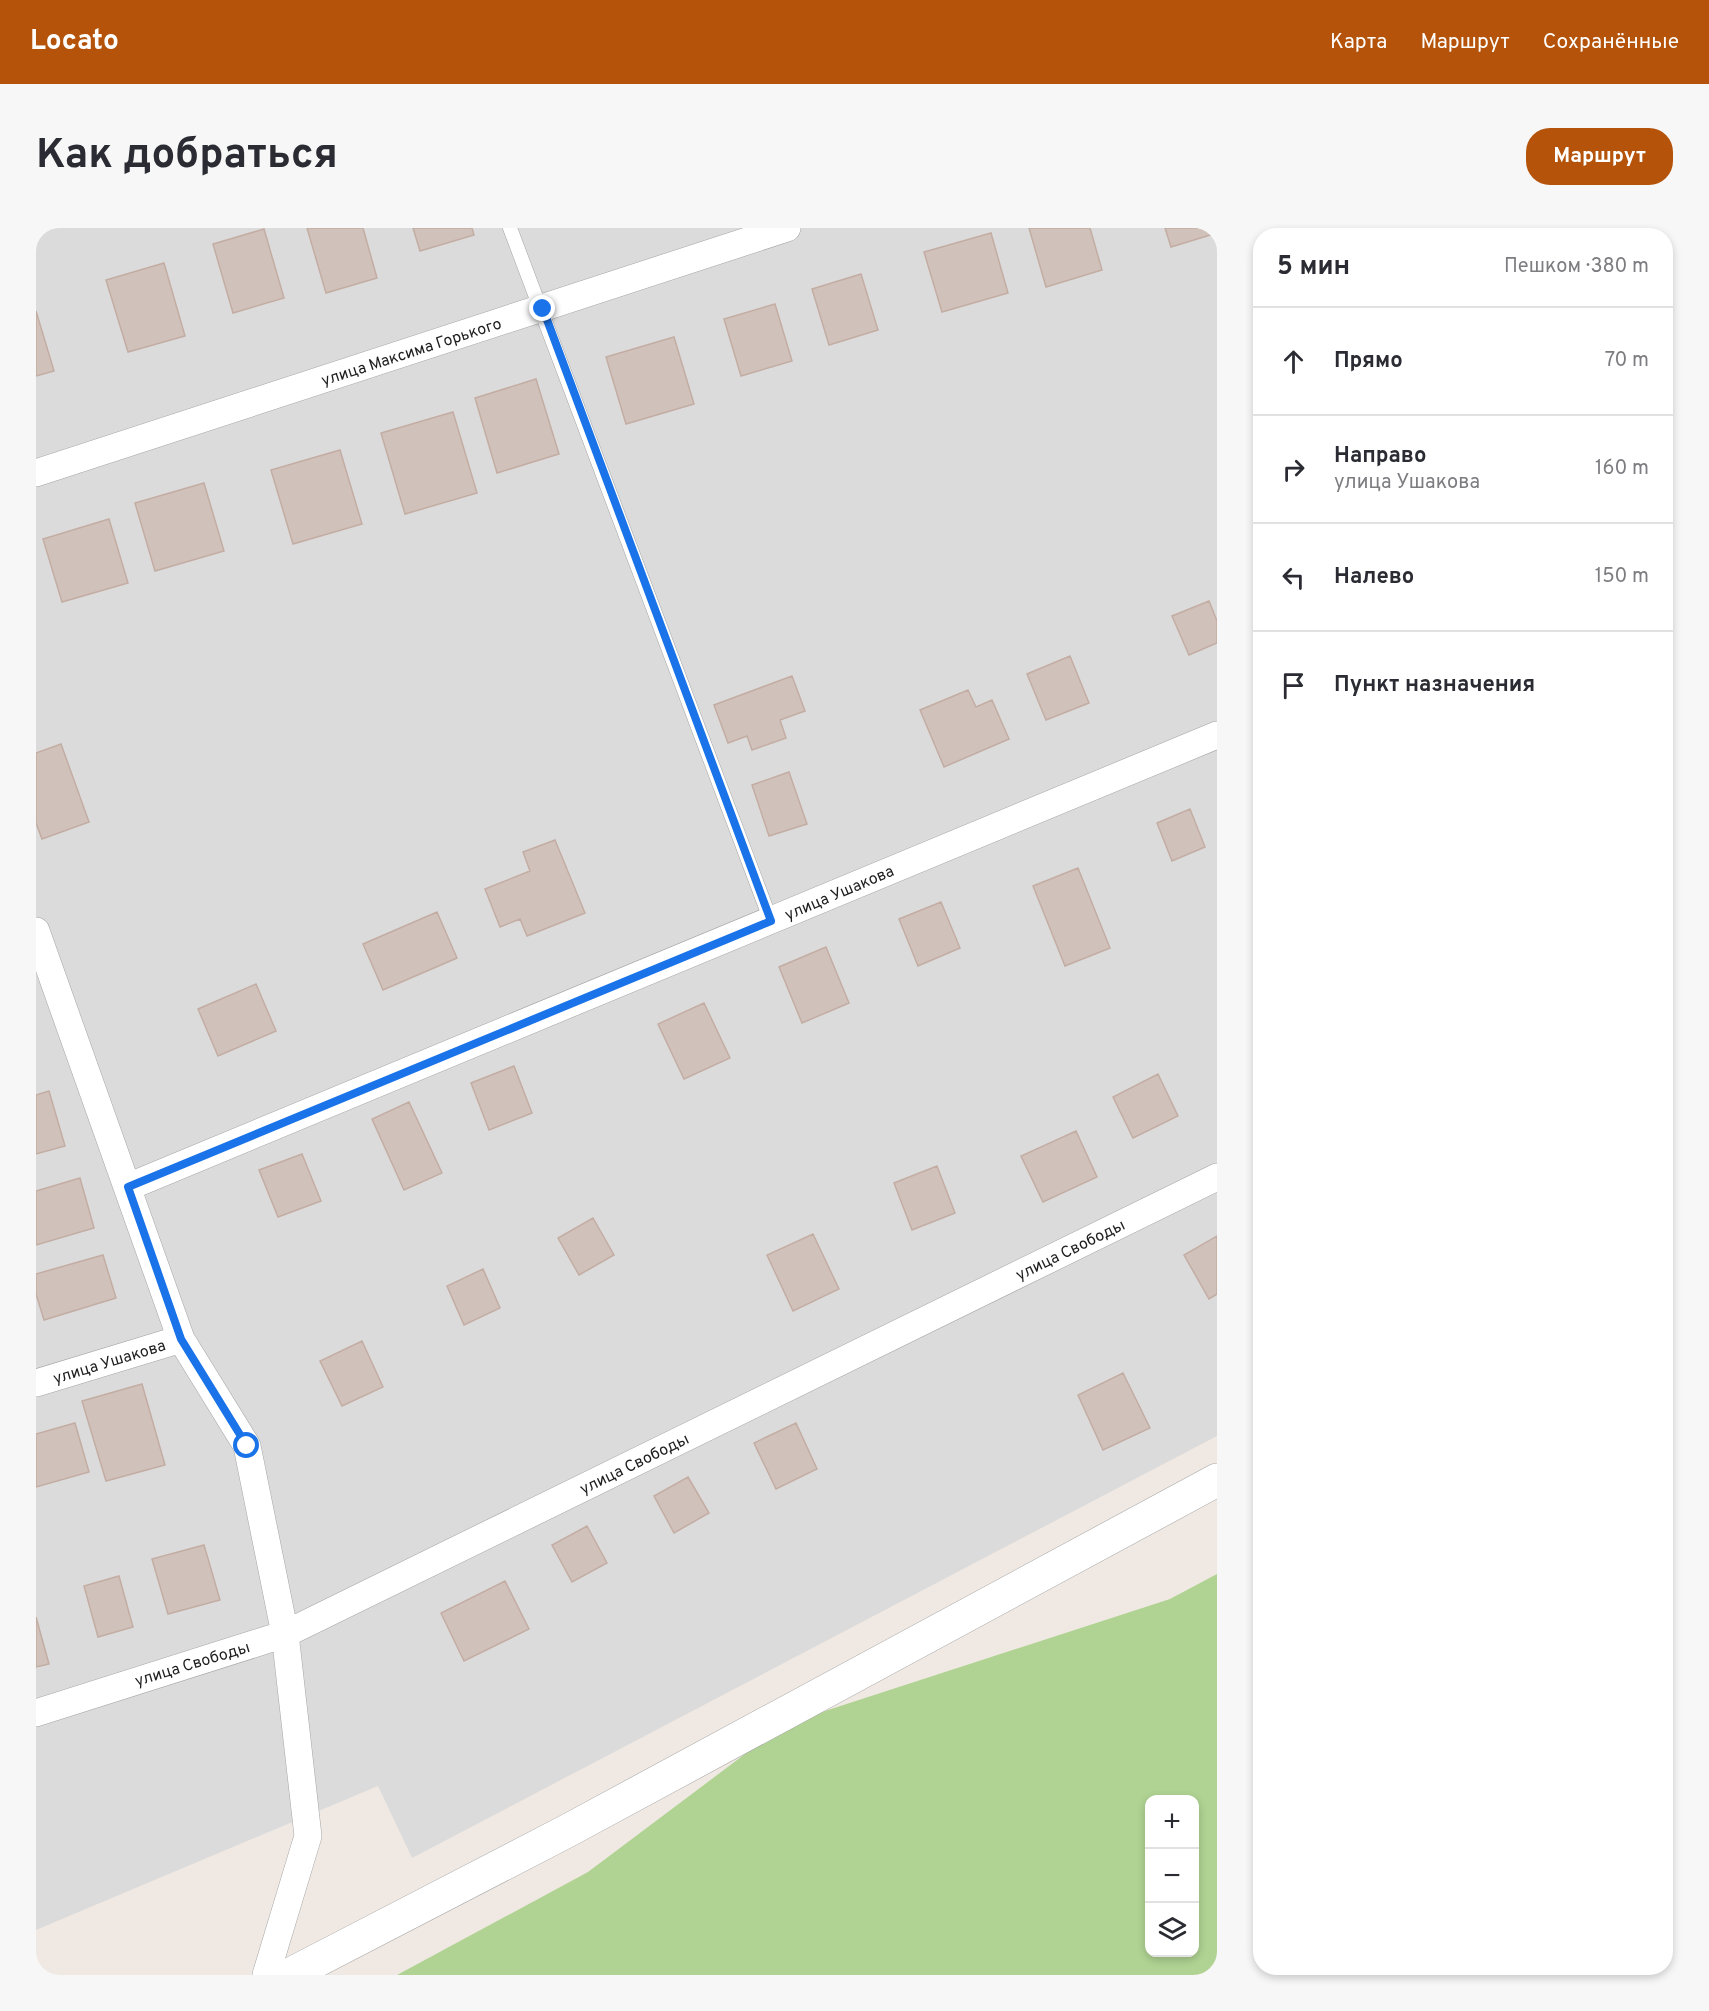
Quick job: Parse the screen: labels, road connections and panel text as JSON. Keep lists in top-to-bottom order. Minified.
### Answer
{"streets":{"street":["улица Максима Горького","улица Ушакова","улица Свободы"]},"page":{"header":"Locato","nav":["Карта","Маршрут","Сохранённые"],"buttons":"Маршрут","title":"Как добраться","heading":["5 мин","Пешком · 380 m"],"list":[["Прямо","70 m"],["Направо","улица Ушакова","160 m"],["Налево","150 m"],"Пункт назначения"],"map_buttons":["+","−"]}}
